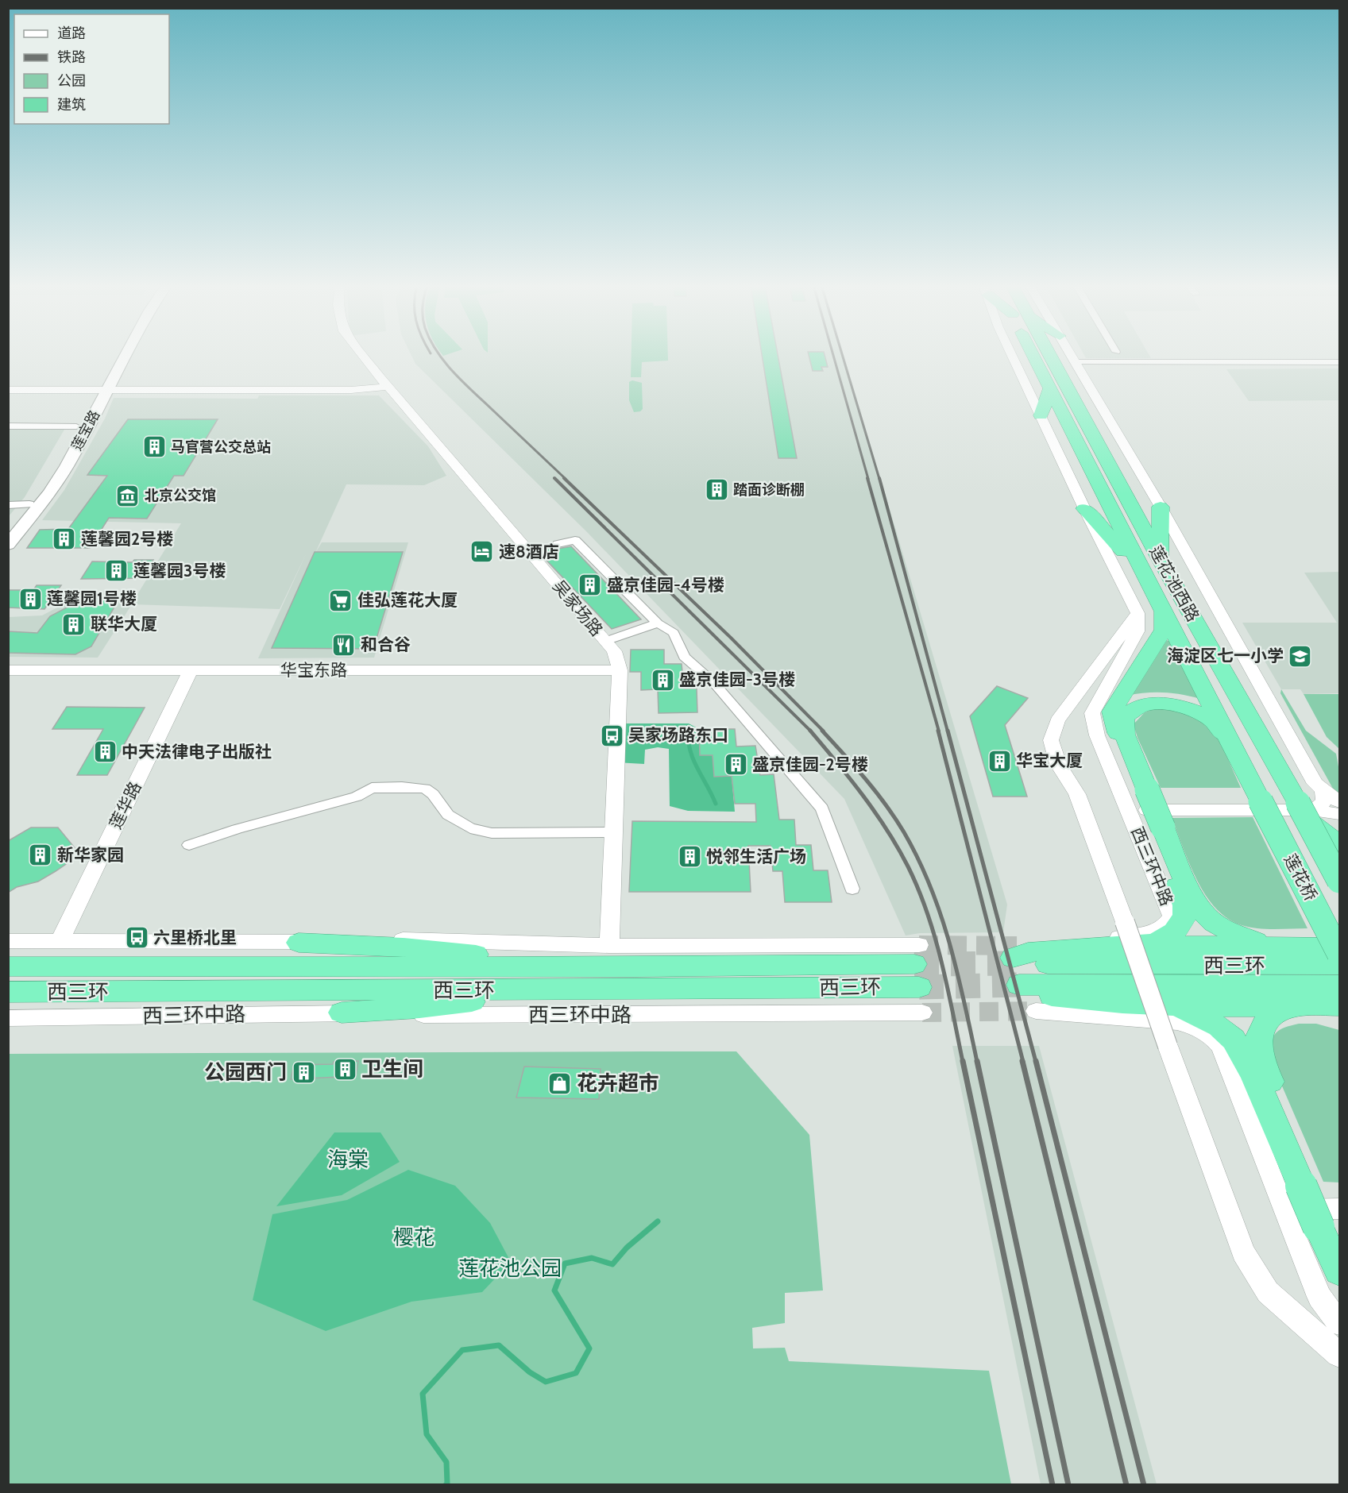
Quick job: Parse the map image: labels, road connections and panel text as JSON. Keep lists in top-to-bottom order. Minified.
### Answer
{"streets":{"highway":["莲花池西路","莲花桥","西三环"],"main road":["莲宝路"],"street":["吴家场路","华宝东路","莲华路","西三环中路"]},"crossings":[["莲花池西路","西三环中路"],["莲花池西路","莲花桥"],["吴家场路","华宝东路"],["华宝东路","莲华路"],["西三环中路","西三环"]],"parks":["海棠","樱花","莲花池公园"],"places":{"building":["马官营公交总站","踏面诊断棚","莲馨园2号楼","莲馨园3号楼","盛京佳园-4号楼","莲馨园1号楼","联华大厦","盛京佳园-3号楼","中天法律电子出版社","华宝大厦","盛京佳园-2号楼","新华家园","悦邻生活广场","卫生间","公园西门"],"museum":["北京公交馆"],"hotel":["速8酒店"],"supermarket":["佳弘莲花大厦"],"restaurant":["和合谷"],"school or university":["海淀区七一小学"],"bus stop":["吴家场路东口","六里桥北里"],"shop":["花卉超市"]},"legend":["道路","铁路","公园","建筑"]}
